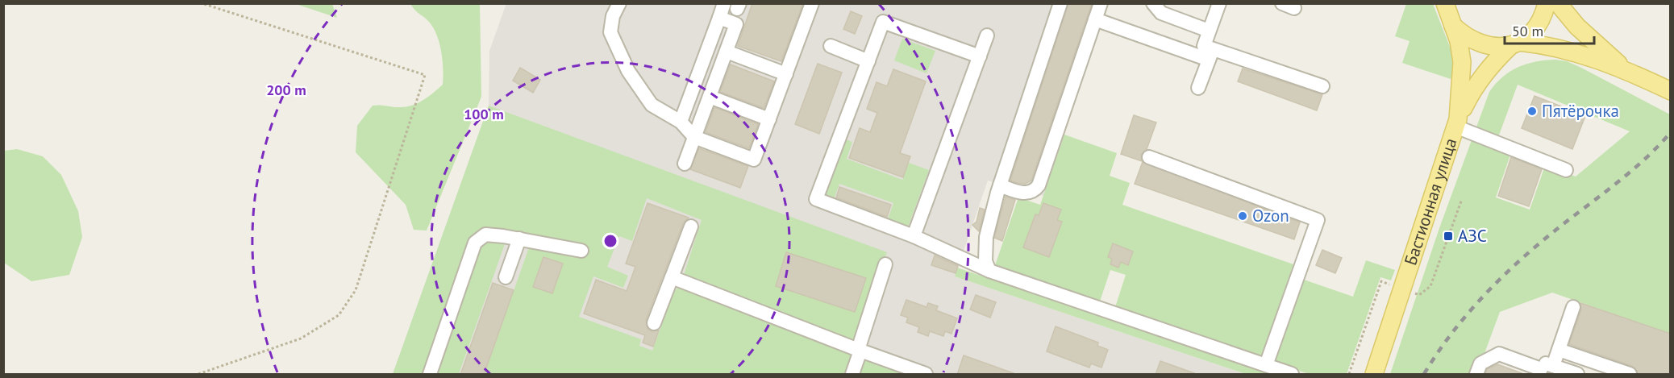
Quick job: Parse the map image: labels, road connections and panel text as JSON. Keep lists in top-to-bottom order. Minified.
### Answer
{"streets":{"main road":["Бастионная улица"]},"places":{"other":["Пятёрочка","Ozon"],"transit":["АЗС"]},"scale_bar":"50 m","rings":["200 m","100 m"]}
